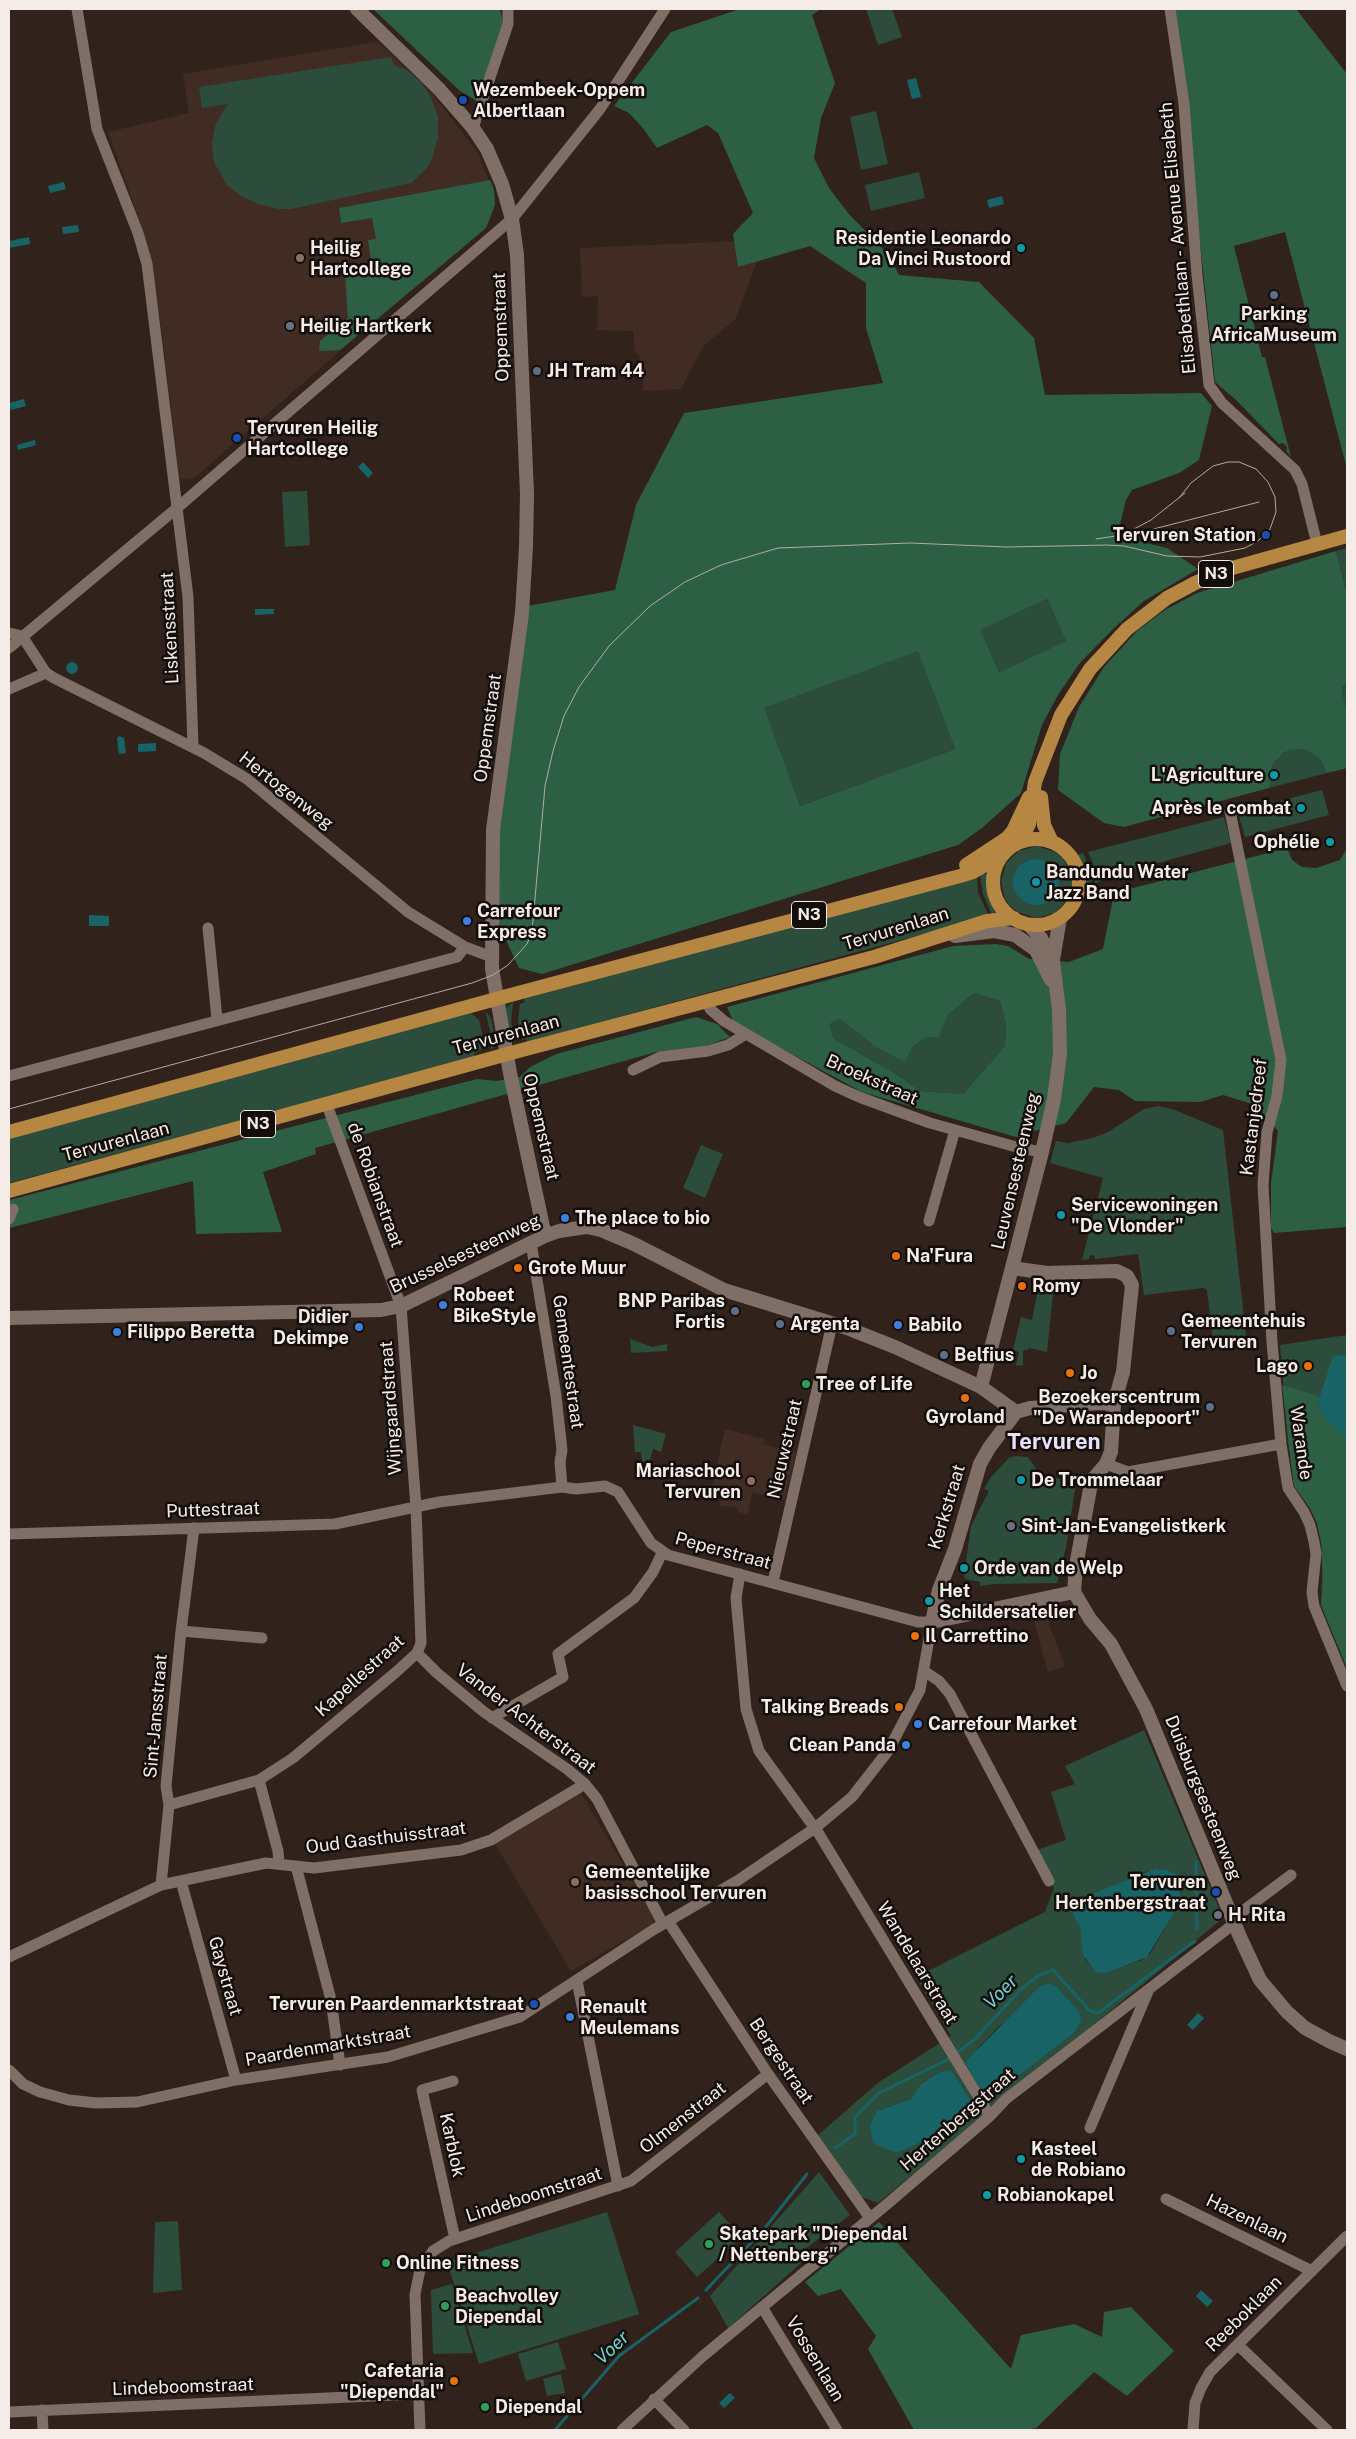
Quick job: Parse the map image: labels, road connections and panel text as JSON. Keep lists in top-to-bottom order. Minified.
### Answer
{"streets":{"main road":["N3","Tervurenlaan"],"street":["Elisabethlaan - Avenue Elisabeth","Oppemstraat","Liskensstraat","Hertogenweg","Broekstraat","Kastanjedreef","Leuvensesteenweg","de Robianstraat","Brusselsesteenweg","Gemeentestraat","Wijngaardstraat","Warande","Nieuwstraat","Kerkstraat","Puttestraat","Peperstraat","Kapellestraat","Sint-Jansstraat","Vander Achterstraat","Duisburgsesteenweg","Oud Gasthuisstraat","Wandelaarstraat","Gaystraat","Paardenmarktstraat","Bergestraat","Olmenstraat","Hertenbergstraat","Karblok","Lindeboomstraat","Hazenlaan","Reeboklaan","Vossenlaan"]},"crossings":[["Elisabethlaan - Avenue Elisabeth","N3"],["Oppemstraat","Hertogenweg"],["Oppemstraat","Tervurenlaan"],["Oppemstraat","Brusselsesteenweg"],["N3","Tervurenlaan"],["N3","Leuvensesteenweg"],["Liskensstraat","Hertogenweg"],["Tervurenlaan","Broekstraat"],["Tervurenlaan","Leuvensesteenweg"],["Tervurenlaan","de Robianstraat"],["Broekstraat","Leuvensesteenweg"],["Kastanjedreef","Warande"],["Leuvensesteenweg","Brusselsesteenweg"],["de Robianstraat","Brusselsesteenweg"],["de Robianstraat","Wijngaardstraat"],["Brusselsesteenweg","Gemeentestraat"],["Brusselsesteenweg","Wijngaardstraat"],["Brusselsesteenweg","Nieuwstraat"],["Brusselsesteenweg","Kerkstraat"],["Gemeentestraat","Peperstraat"],["Wijngaardstraat","Puttestraat"],["Wijngaardstraat","Peperstraat"],["Wijngaardstraat","Kapellestraat"],["Nieuwstraat","Peperstraat"],["Kerkstraat","Peperstraat"],["Kerkstraat","Paardenmarktstraat"],["Puttestraat","Peperstraat"],["Puttestraat","Kapellestraat"],["Puttestraat","Sint-Jansstraat"],["Peperstraat","Kapellestraat"],["Peperstraat","Wandelaarstraat"],["Peperstraat","Paardenmarktstraat"],["Kapellestraat","Sint-Jansstraat"],["Kapellestraat","Vander Achterstraat"],["Vander Achterstraat","Oud Gasthuisstraat"],["Vander Achterstraat","Paardenmarktstraat"],["Vander Achterstraat","Bergestraat"],["Duisburgsesteenweg","Hertenbergstraat"],["Wandelaarstraat","Paardenmarktstraat"],["Wandelaarstraat","Hertenbergstraat"],["Gaystraat","Paardenmarktstraat"],["Paardenmarktstraat","Bergestraat"],["Paardenmarktstraat","Lindeboomstraat"],["Bergestraat","Olmenstraat"],["Bergestraat","Hertenbergstraat"],["Olmenstraat","Lindeboomstraat"],["Hertenbergstraat","Vossenlaan"],["Karblok","Lindeboomstraat"],["Hazenlaan","Reeboklaan"]],"districts":["Tervuren"],"water":["Voer"],"places":["Wezembeek-Oppem Albertlaan","Residentie Leonardo Da Vinci Rustoord","Heilig Hartcollege","Parking AfricaMuseum","Heilig Hartkerk","JH Tram 44","Tervuren Heilig Hartcollege","Tervuren Station","L'Agriculture","Après le combat","Ophélie","Bandundu Water Jazz Band","Carrefour Express","Servicewoningen \"De Vlonder\"","The place to bio","Na'Fura","Grote Muur","Romy","Robeet BikeStyle","BNP Paribas Fortis","Argenta","Babilo","Didier Dekimpe","Gemeentehuis Tervuren","Filippo Beretta","Belfius","Lago","Jo","Tree of Life","Gyroland","Bezoekerscentrum \"De Warandepoort\"","De Trommelaar","Mariaschool Tervuren","Sint-Jan-Evangelistkerk","Orde van de Welp","Het Schildersatelier","Il Carrettino","Talking Breads","Carrefour Market","Clean Panda","Gemeentelijke basisschool Tervuren","Tervuren Hertenbergstraat","H. Rita","Tervuren Paardenmarktstraat","Renault Meulemans","Kasteel de Robiano","Robianokapel","Skatepark \"Diependal / Nettenberg\"","Online Fitness","Beachvolley Diependal","Cafetaria \"Diependal\"","Diependal"]}
